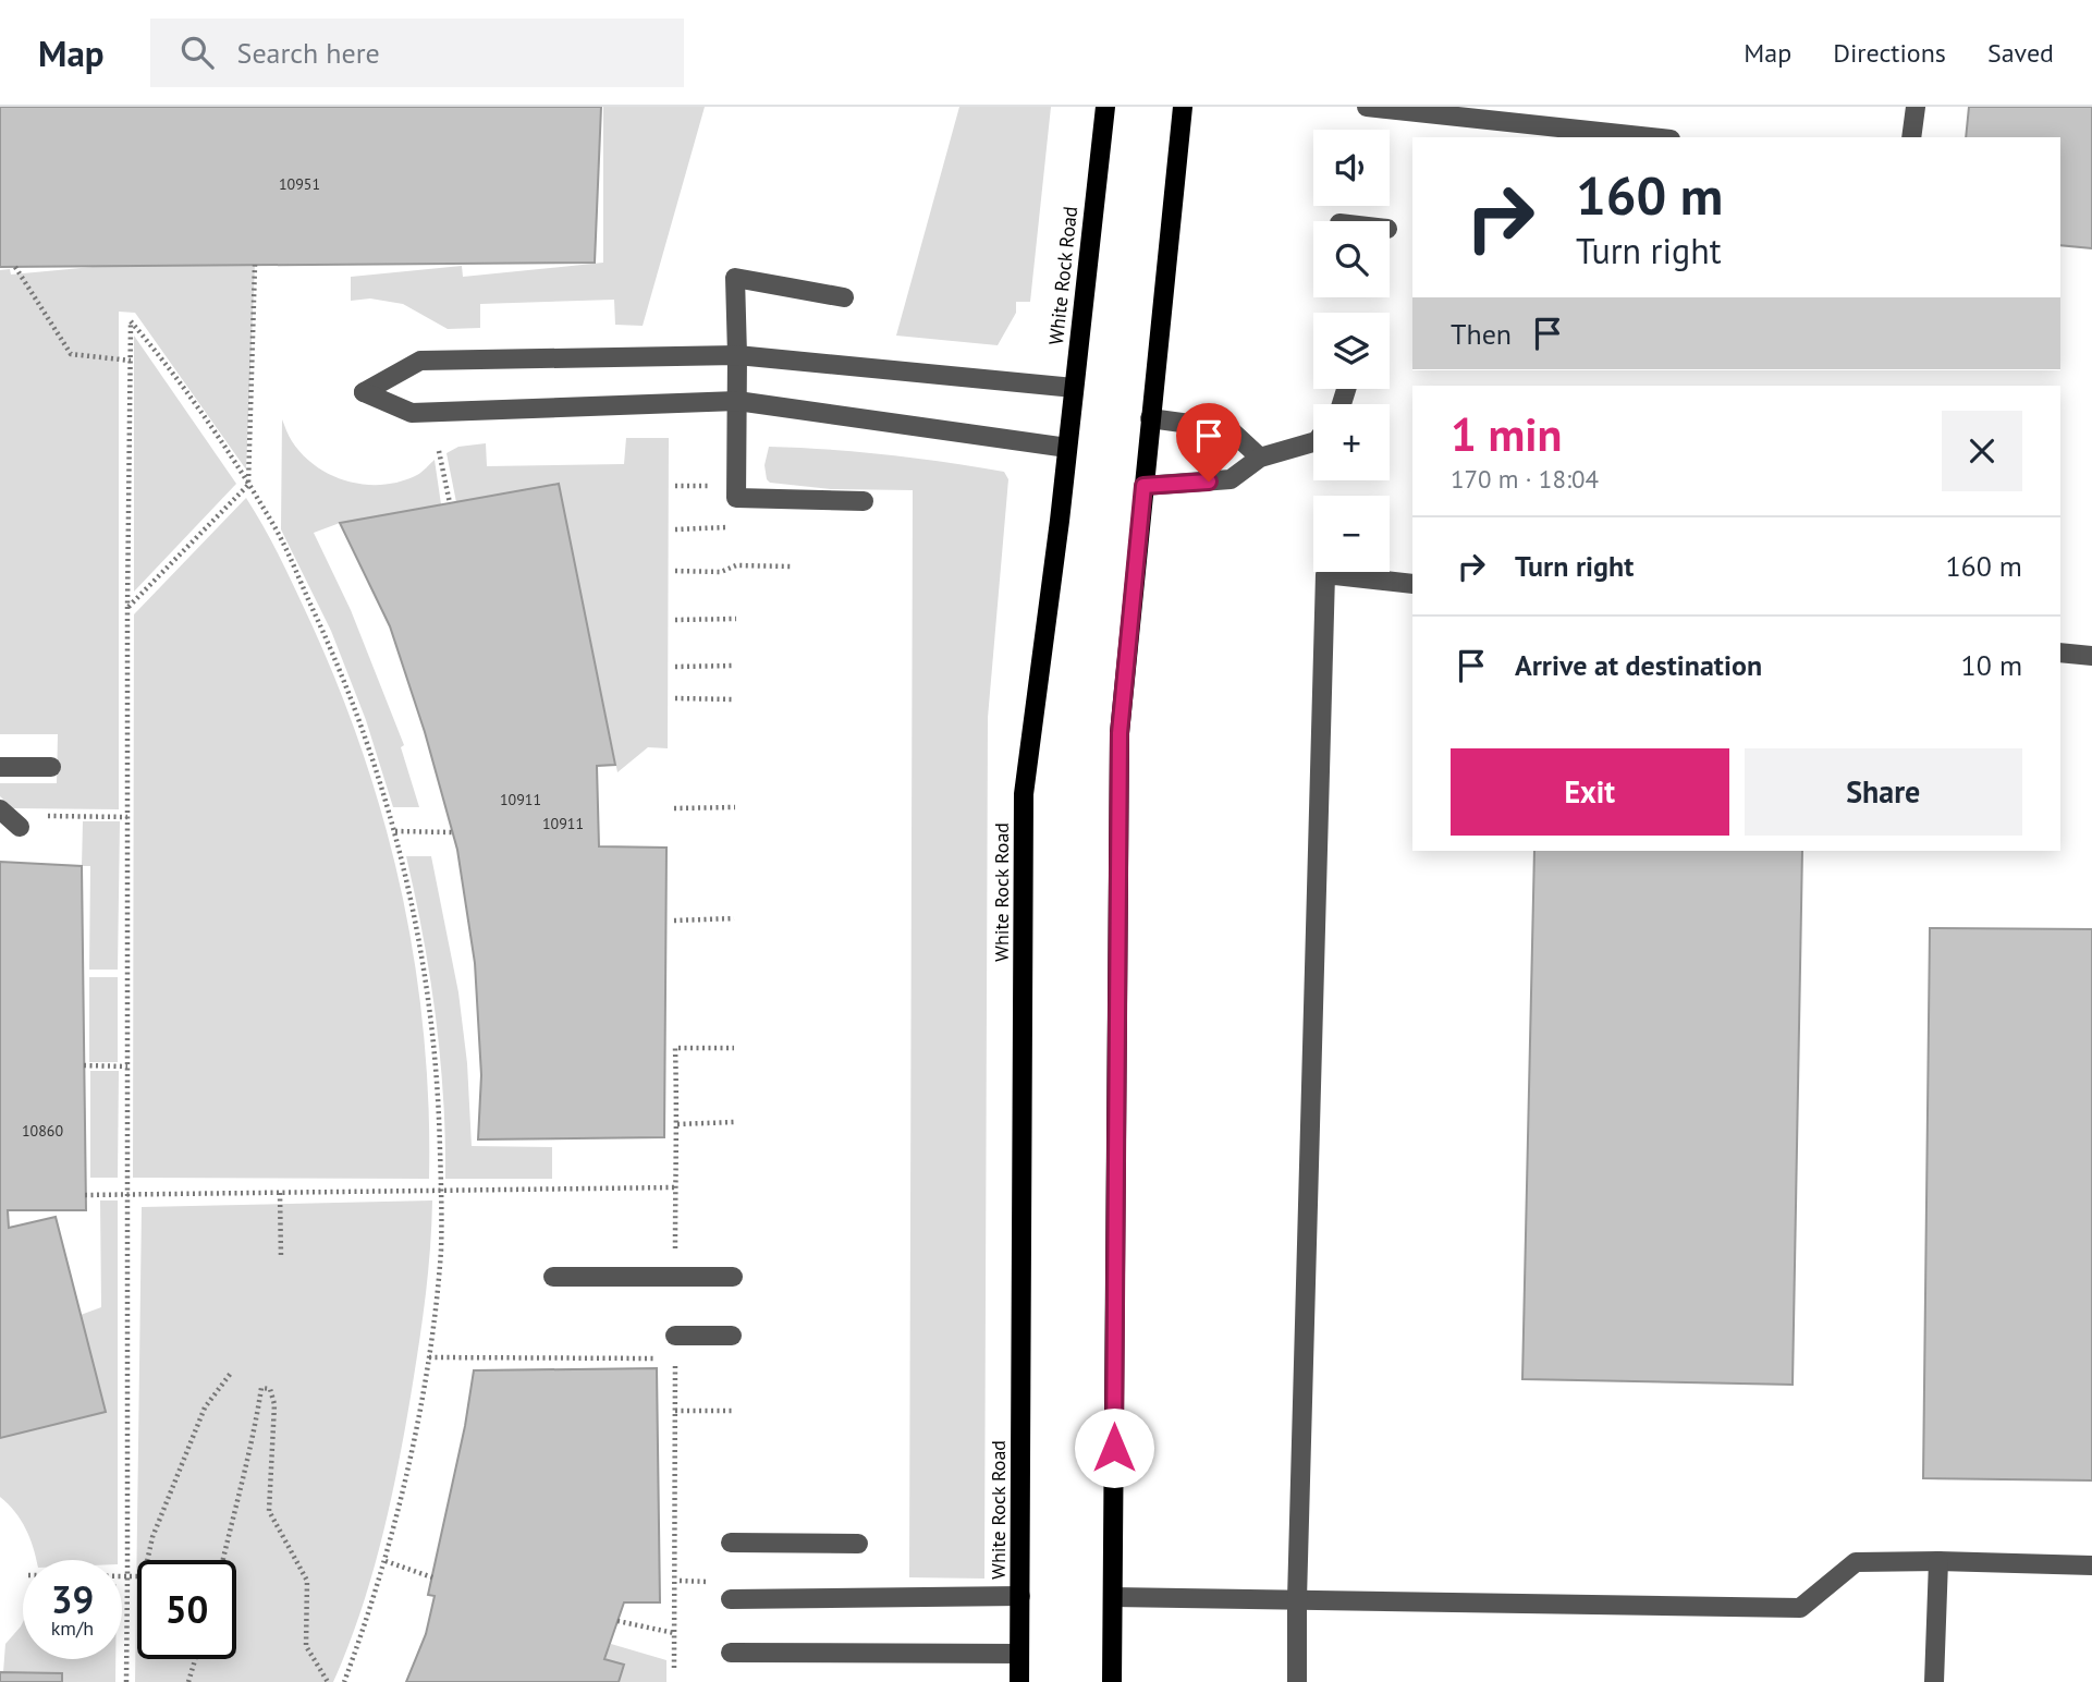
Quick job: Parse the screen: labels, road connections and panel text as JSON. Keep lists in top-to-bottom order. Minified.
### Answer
{"streets":{"main road":["White Rock Road"]},"house_numbers":["10951","10911","10911","10860"],"page":{"header":"Map","search":"Search here","nav":["Map","Directions","Saved"],"map_buttons":["+","−"],"turn":["160 m","Turn right"],"then":"Then","heading":["1 min","170 m · 18:04"],"list":[{"name":"Turn right","value":"160 m"},{"name":"Arrive at destination","value":"10 m"}],"buttons":["Exit","Share"],"speed":"39 km/h","limit":"50"}}
